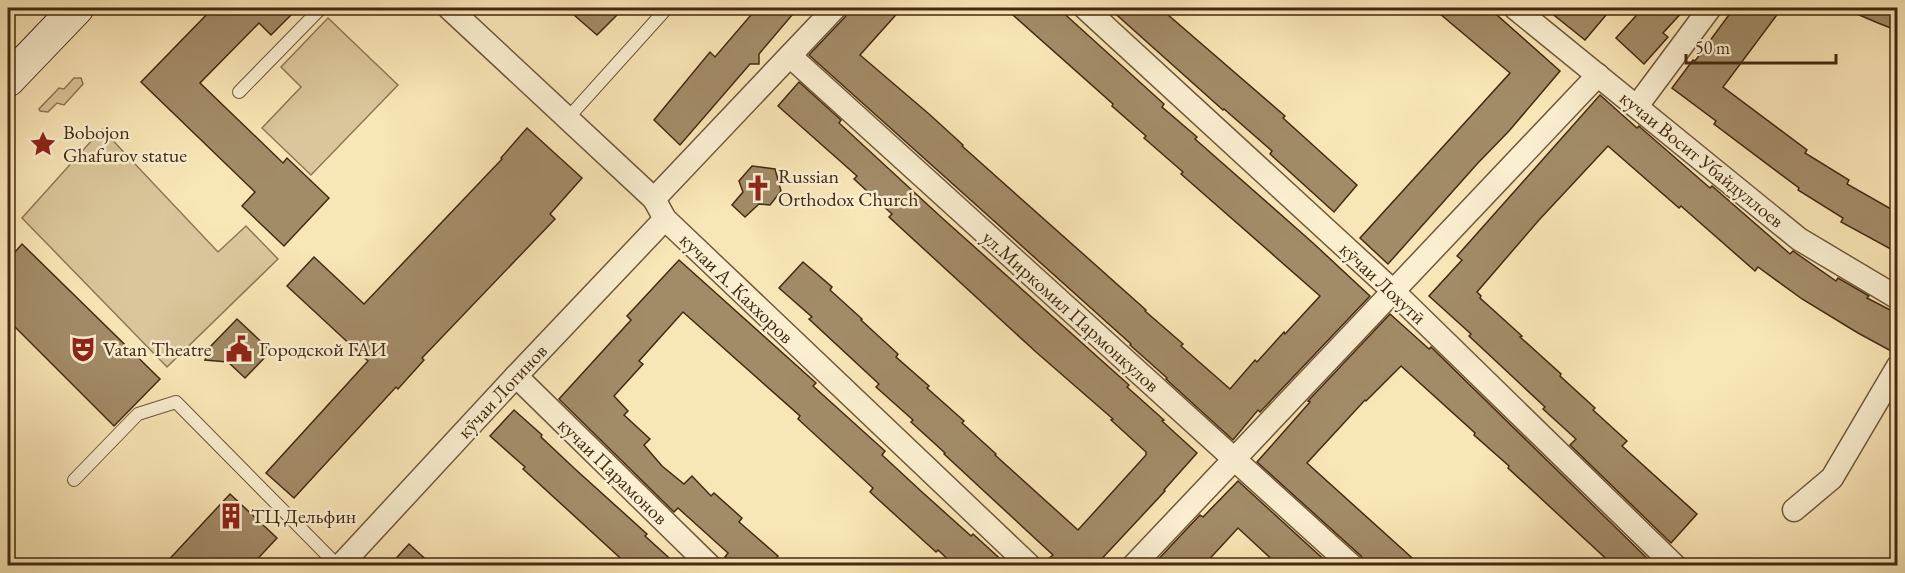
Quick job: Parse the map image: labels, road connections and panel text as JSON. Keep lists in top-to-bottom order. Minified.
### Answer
{"streets":{"street":["кучаи Восит Убайдуллоев","кӯчаи Лохутӣ","кучаи А. Каххоров","ул.Миркомил Пармонкулов","кӯчаи Логинов","кучаи Парамонов"]},"crossings":[["кучаи А. Каххоров","кӯчаи Логинов"],["кӯчаи Логинов","кучаи Парамонов"]],"places":{"place":["Bobojon Ghafurov statue"],"church":["Russian Orthodox Church"],"theatre":["Vatan Theatre"],"public building":["Городской ГАИ"],"building":["ТЦ Дельфин"]},"scale_bar":"50 m"}
